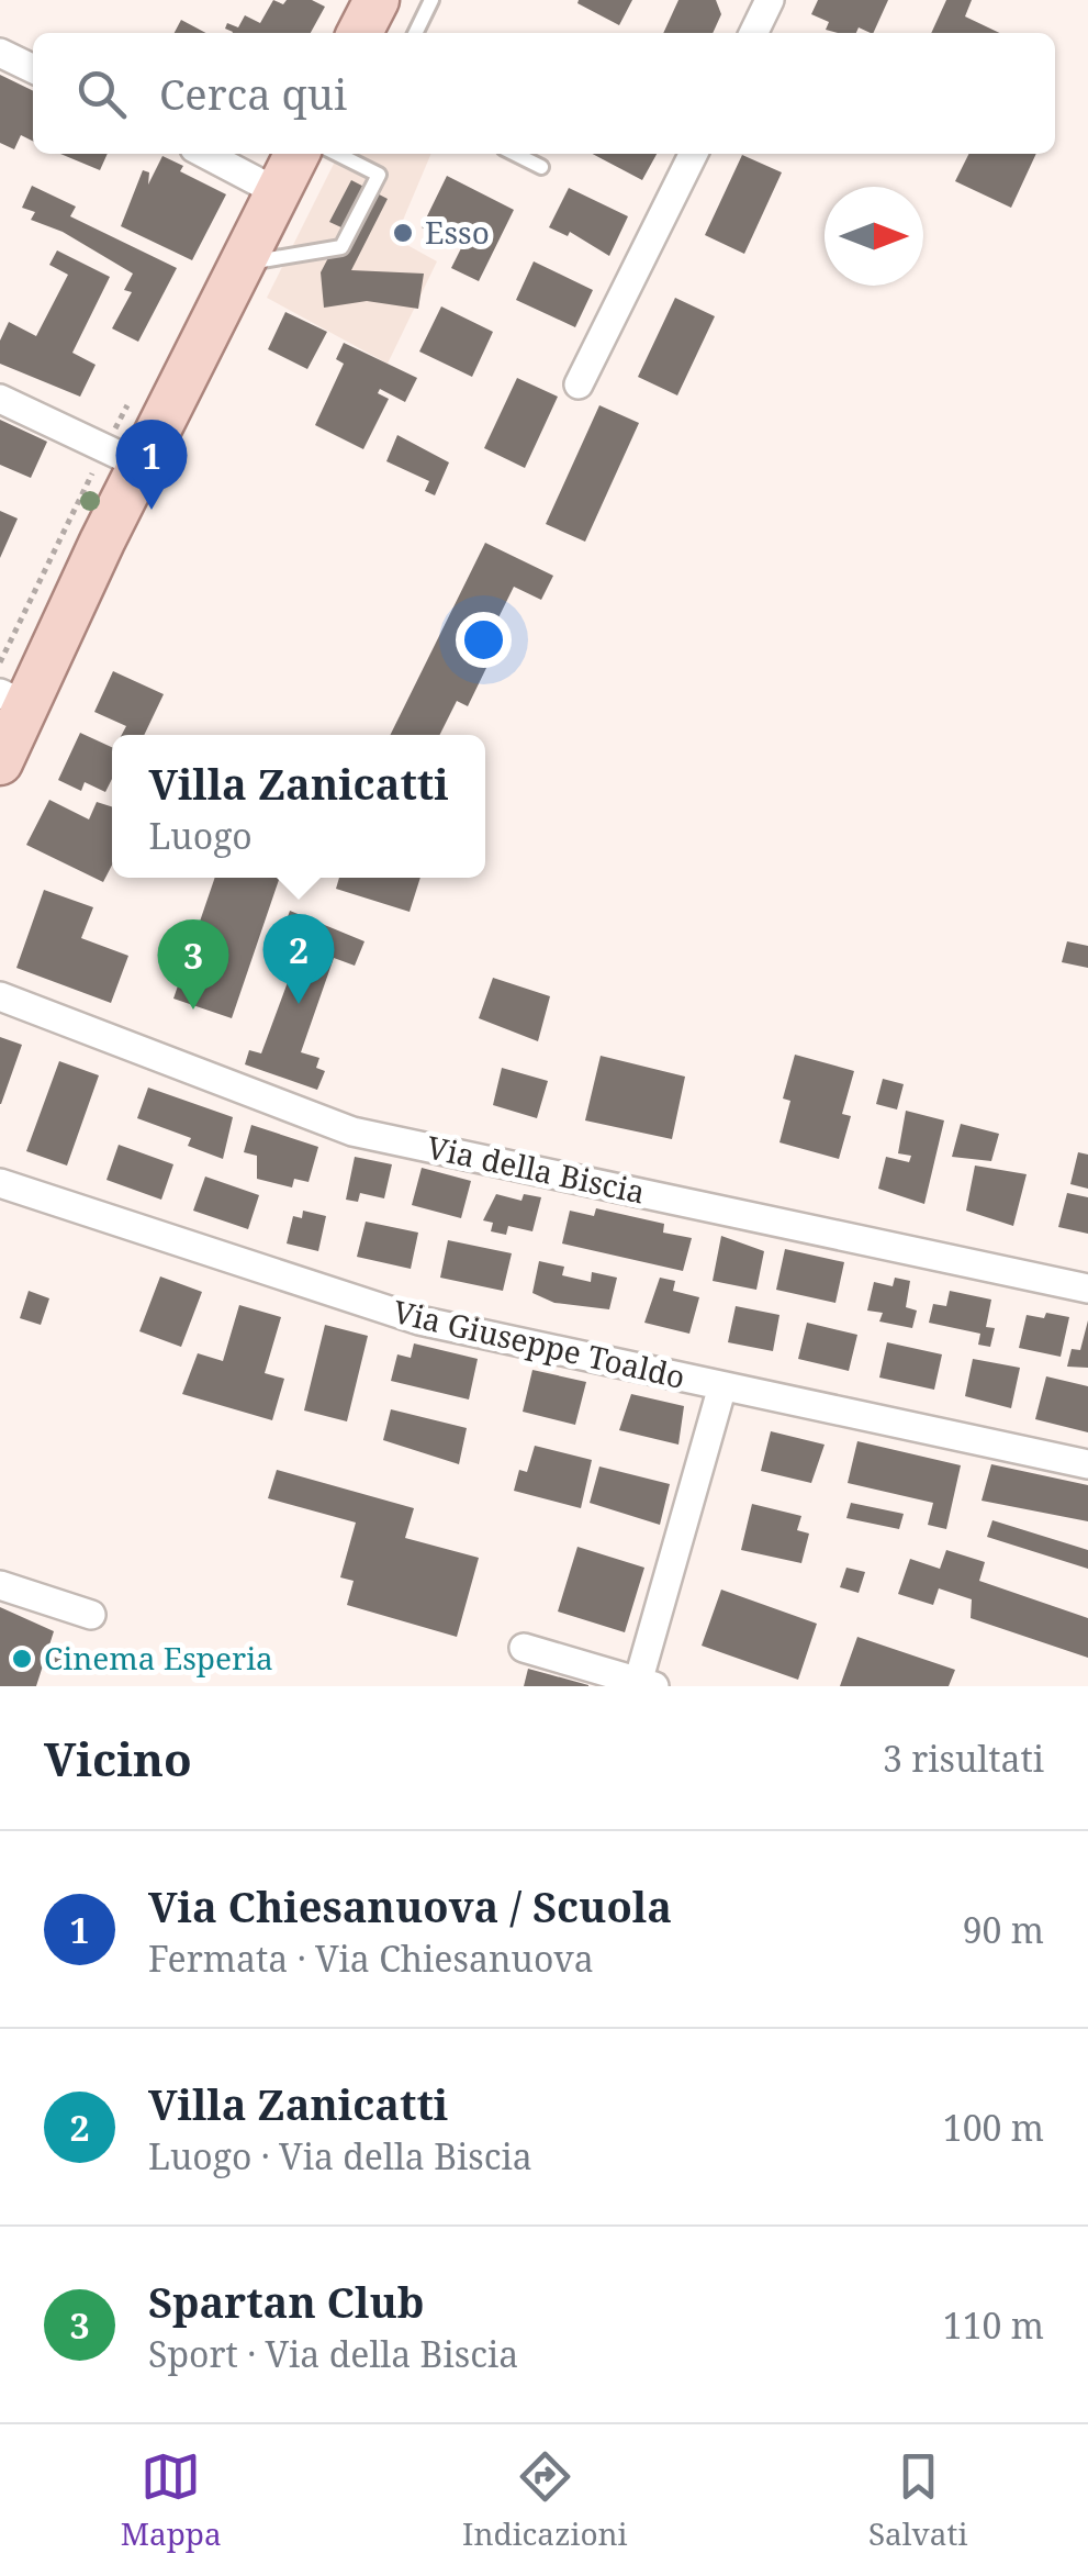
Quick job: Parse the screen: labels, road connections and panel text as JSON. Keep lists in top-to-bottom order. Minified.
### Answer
{"streets":{"street":["Via della Biscia","Via Giuseppe Toaldo"]},"places":["Esso","Cinema Esperia"],"north":"right","page":{"search":"Cerca qui","pins":["1","2","3"],"popup":["Villa Zanicatti","Luogo"],"heading":["Vicino","3 risultati"],"list":[{"mark":"1","name":"Via Chiesanuova / Scuola","note":"Fermata · Via Chiesanuova","value":"90 m"},{"mark":"2","name":"Villa Zanicatti","note":"Luogo · Via della Biscia","value":"100 m"},{"mark":"3","name":"Spartan Club","note":"Sport · Via della Biscia","value":"110 m"}],"nav":["Mappa","Indicazioni","Salvati"]}}
